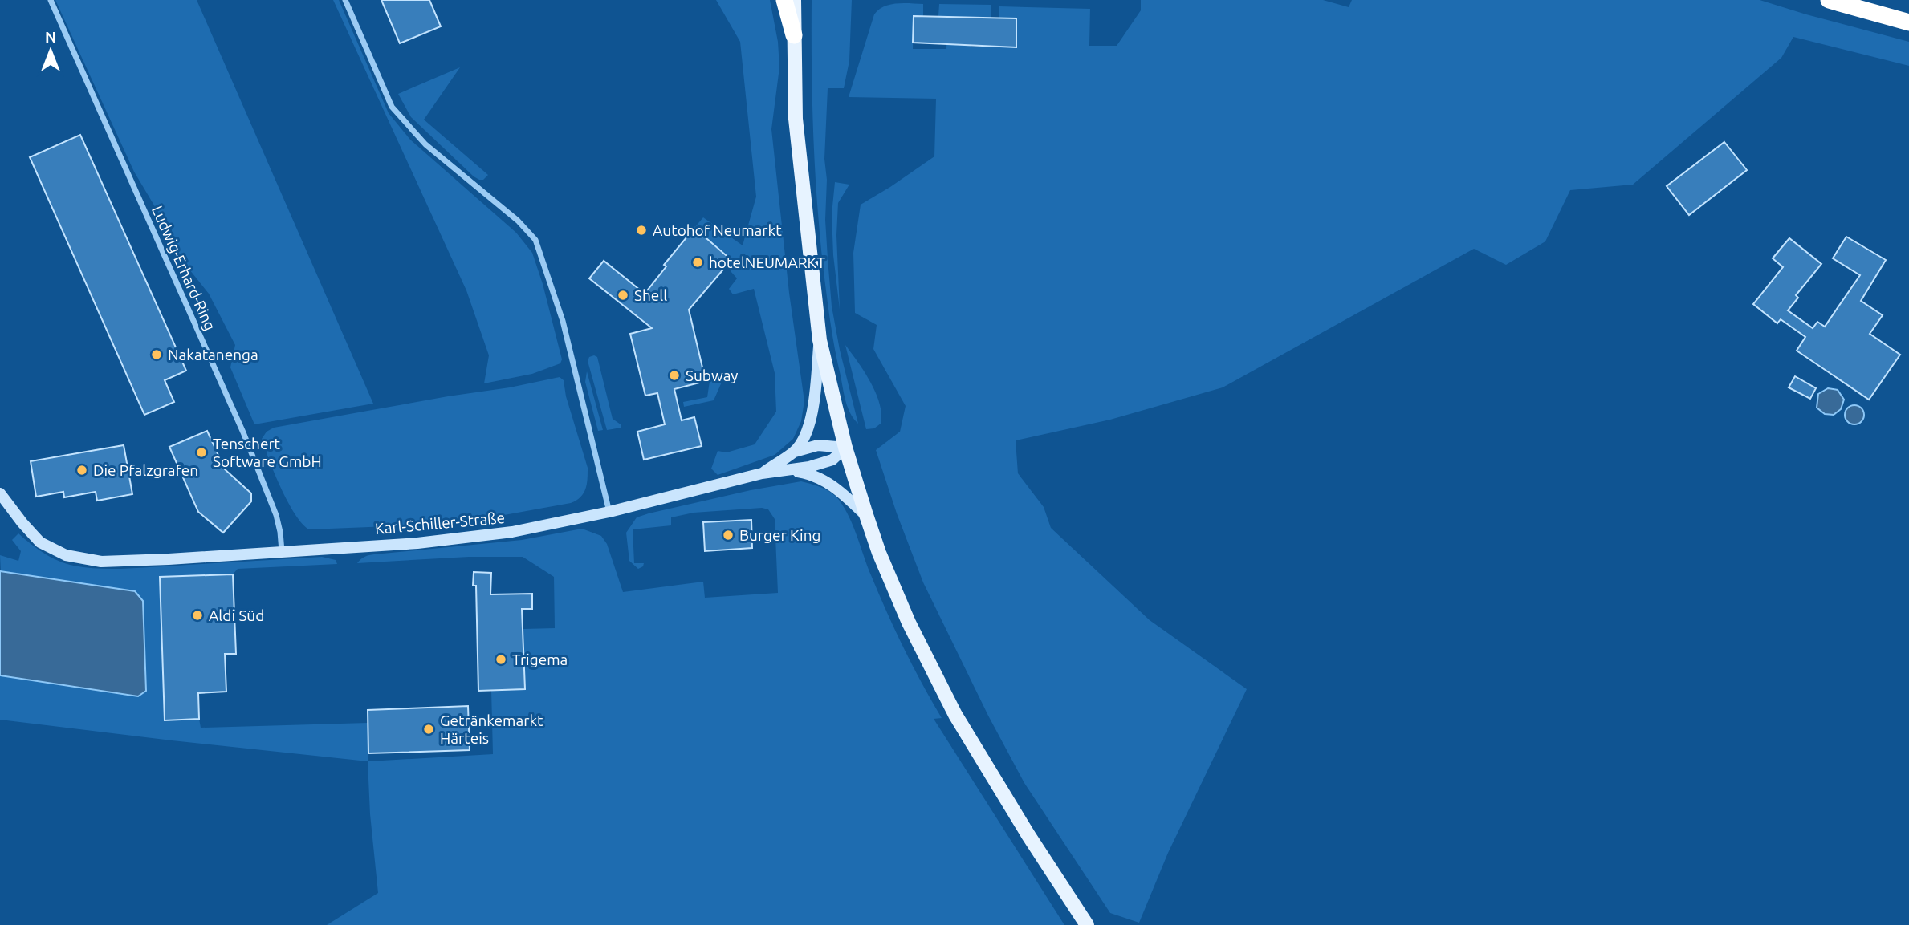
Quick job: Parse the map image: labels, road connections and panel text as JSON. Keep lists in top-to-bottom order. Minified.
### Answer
{"streets":{"street":["Ludwig-Erhard-Ring","Karl-Schiller-Straße"]},"crossings":[["Ludwig-Erhard-Ring","Karl-Schiller-Straße"]],"places":["Autohof Neumarkt","hotelNEUMARKT","Shell","Nakatanenga","Subway","Tenschert Software GmbH","Die Pfalzgrafen","Burger King","Aldi Süd","Trigema","Getränkemarkt Härteis"],"north":"top"}
